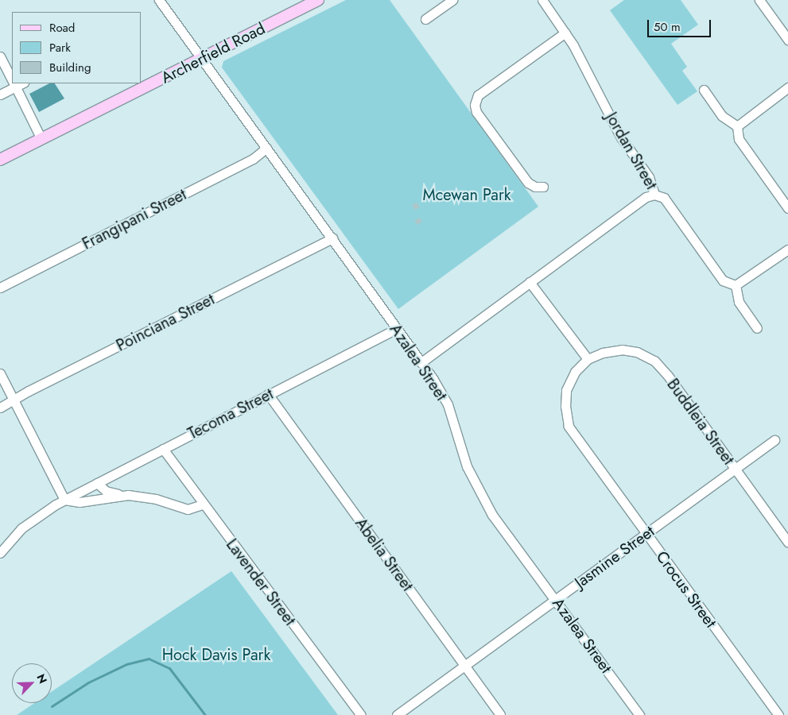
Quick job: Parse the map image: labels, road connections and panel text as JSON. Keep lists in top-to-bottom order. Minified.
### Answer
{"streets":{"main road":["Archerfield Road"],"street":["Jordan Street","Frangipani Street","Poinciana Street","Azalea Street","Tecoma Street","Buddleia Street","Abelia Street","Jasmine Street","Lavender Street","Crocus Street"]},"crossings":[["Archerfield Road","Azalea Street"],["Frangipani Street","Azalea Street"],["Poinciana Street","Azalea Street"],["Azalea Street","Tecoma Street"],["Azalea Street","Jasmine Street"],["Tecoma Street","Abelia Street"],["Tecoma Street","Lavender Street"],["Buddleia Street","Jasmine Street"],["Buddleia Street","Crocus Street"],["Abelia Street","Jasmine Street"],["Jasmine Street","Crocus Street"]],"parks":["Mcewan Park","Hock Davis Park"],"legend":["Road","Park","Building"],"scale_bar":"50 m","north":"top right"}
